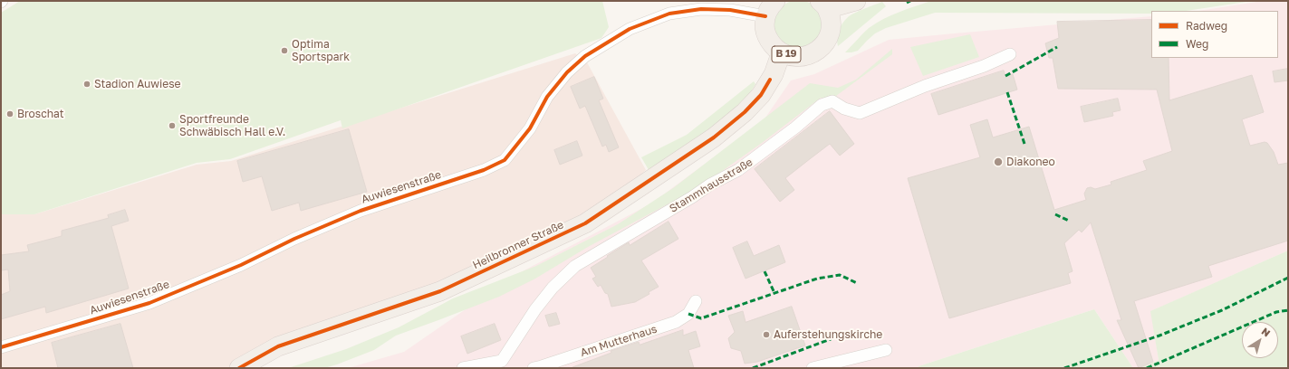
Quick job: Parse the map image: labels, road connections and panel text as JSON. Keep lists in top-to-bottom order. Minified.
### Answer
{"streets":{"main road":["B 19","Heilbronner Straße"],"street":["Stammhausstraße","Auwiesenstraße","Am Mutterhaus"]},"crossings":[["B 19","Auwiesenstraße"],["B 19","Heilbronner Straße"]],"places":["Optima Sportspark","Stadion Auwiese","Broschat","Sportfreunde Schwäbisch Hall e.V.","Diakoneo","Auferstehungskirche"],"legend":["Radweg","Weg"],"north":"top right"}
